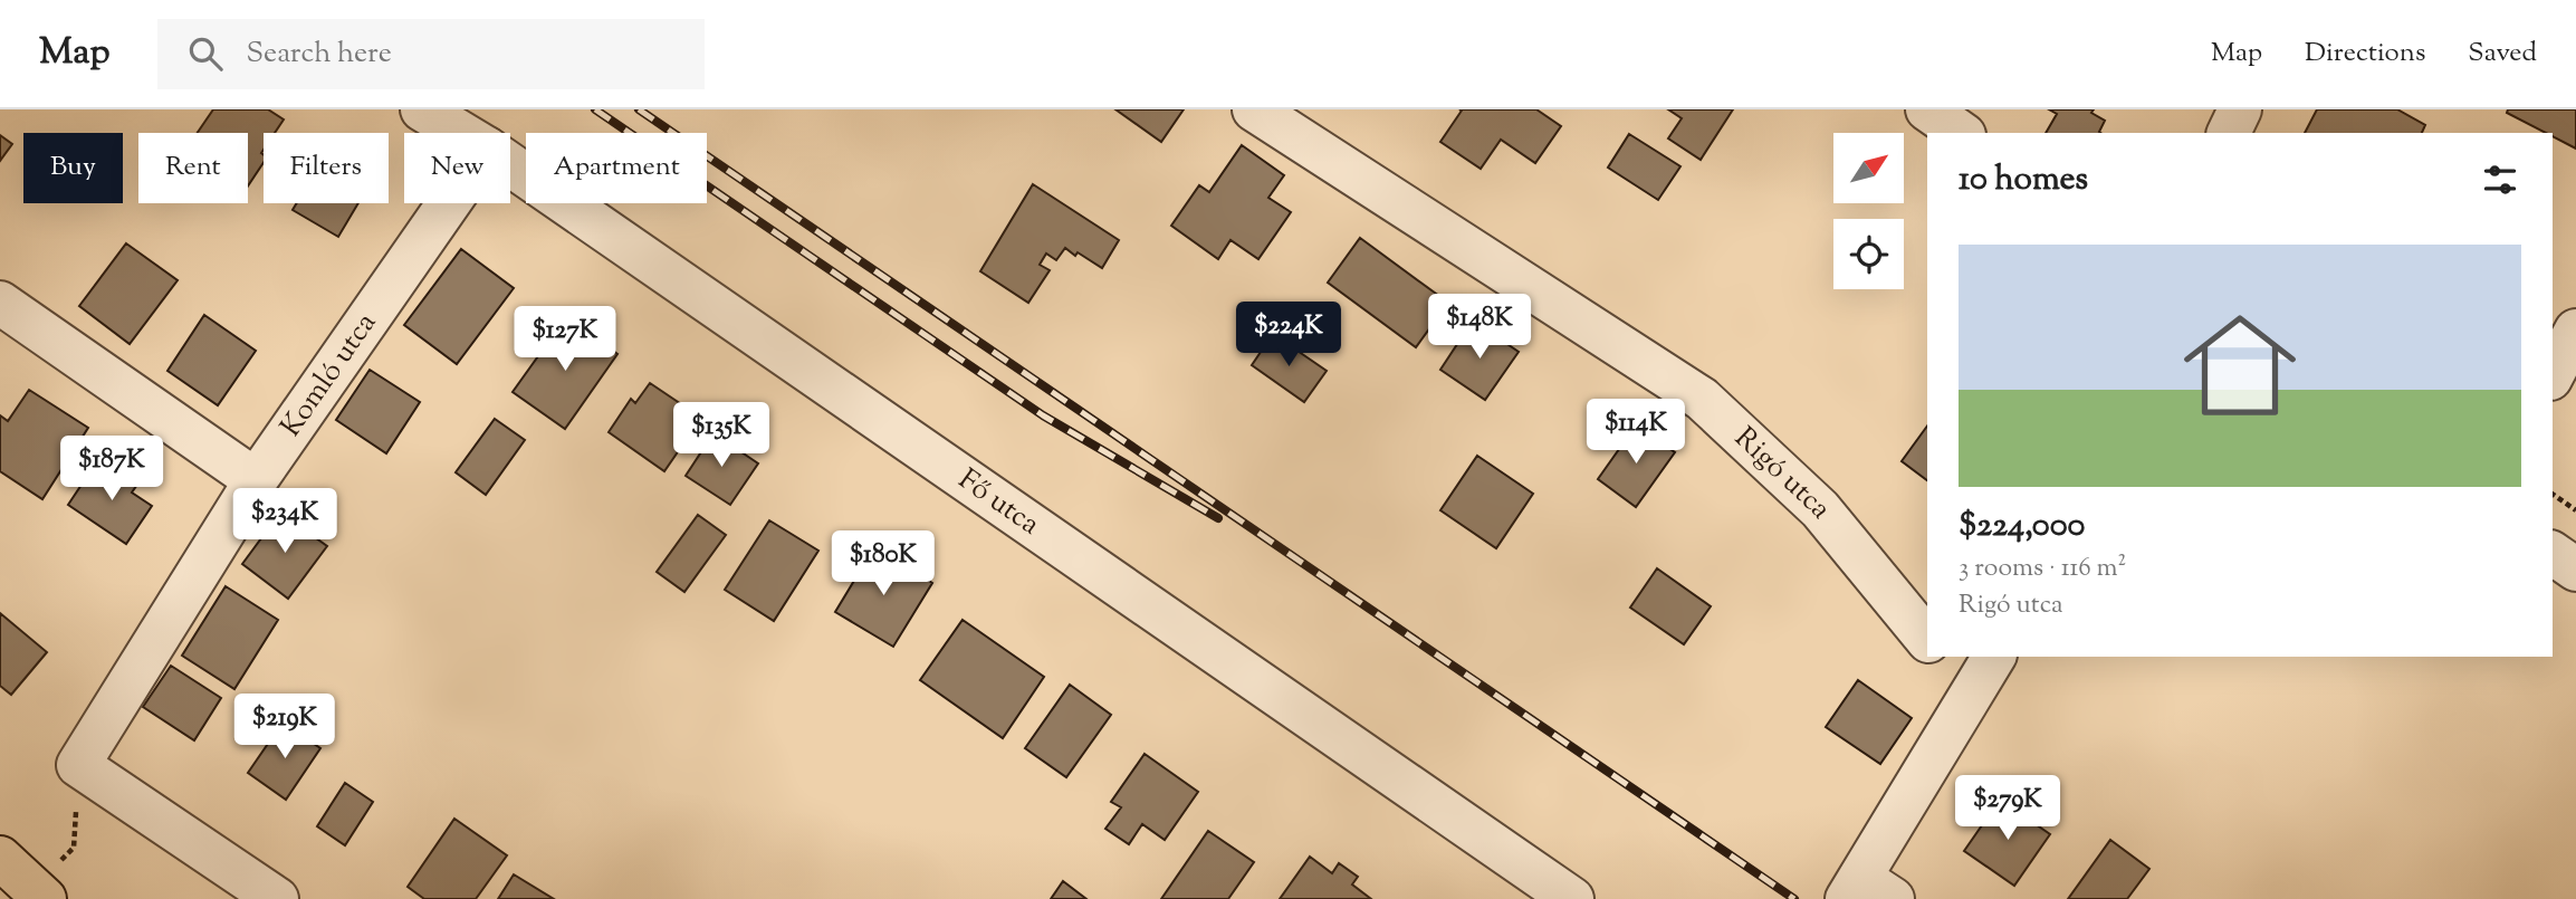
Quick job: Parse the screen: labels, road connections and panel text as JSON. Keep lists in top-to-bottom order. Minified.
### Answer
{"streets":{"street":["Komló utca","Rigó utca","Fő utca"]},"north":"top right","page":{"header":"Map","search":"Search here","nav":["Map","Directions","Saved"],"chip":["Buy","Rent","Filters","New","Apartment"],"heading":"10 homes","list":[{"name":"$224,000","note":"3 rooms · 116 m² · Rigó utca"}],"price":["$148K","$224K","$127K","$114K","$135K","$187K","$234K","$180K","$219K","$279K"]}}
